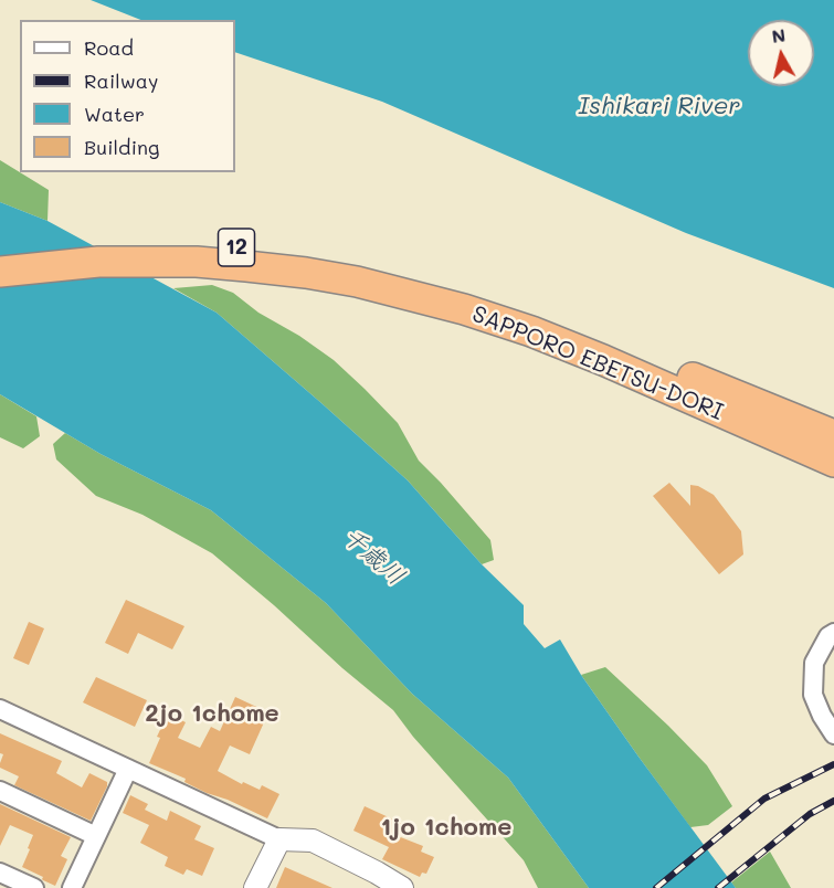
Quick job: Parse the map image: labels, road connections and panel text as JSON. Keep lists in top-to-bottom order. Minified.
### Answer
{"streets":{"highway":["12","SAPPORO EBETSU-DORI"]},"districts":["2jo 1chome","1jo 1chome"],"water":["Ishikari River","千歳川"],"legend":["Road","Railway","Water","Building"],"north":"top"}
